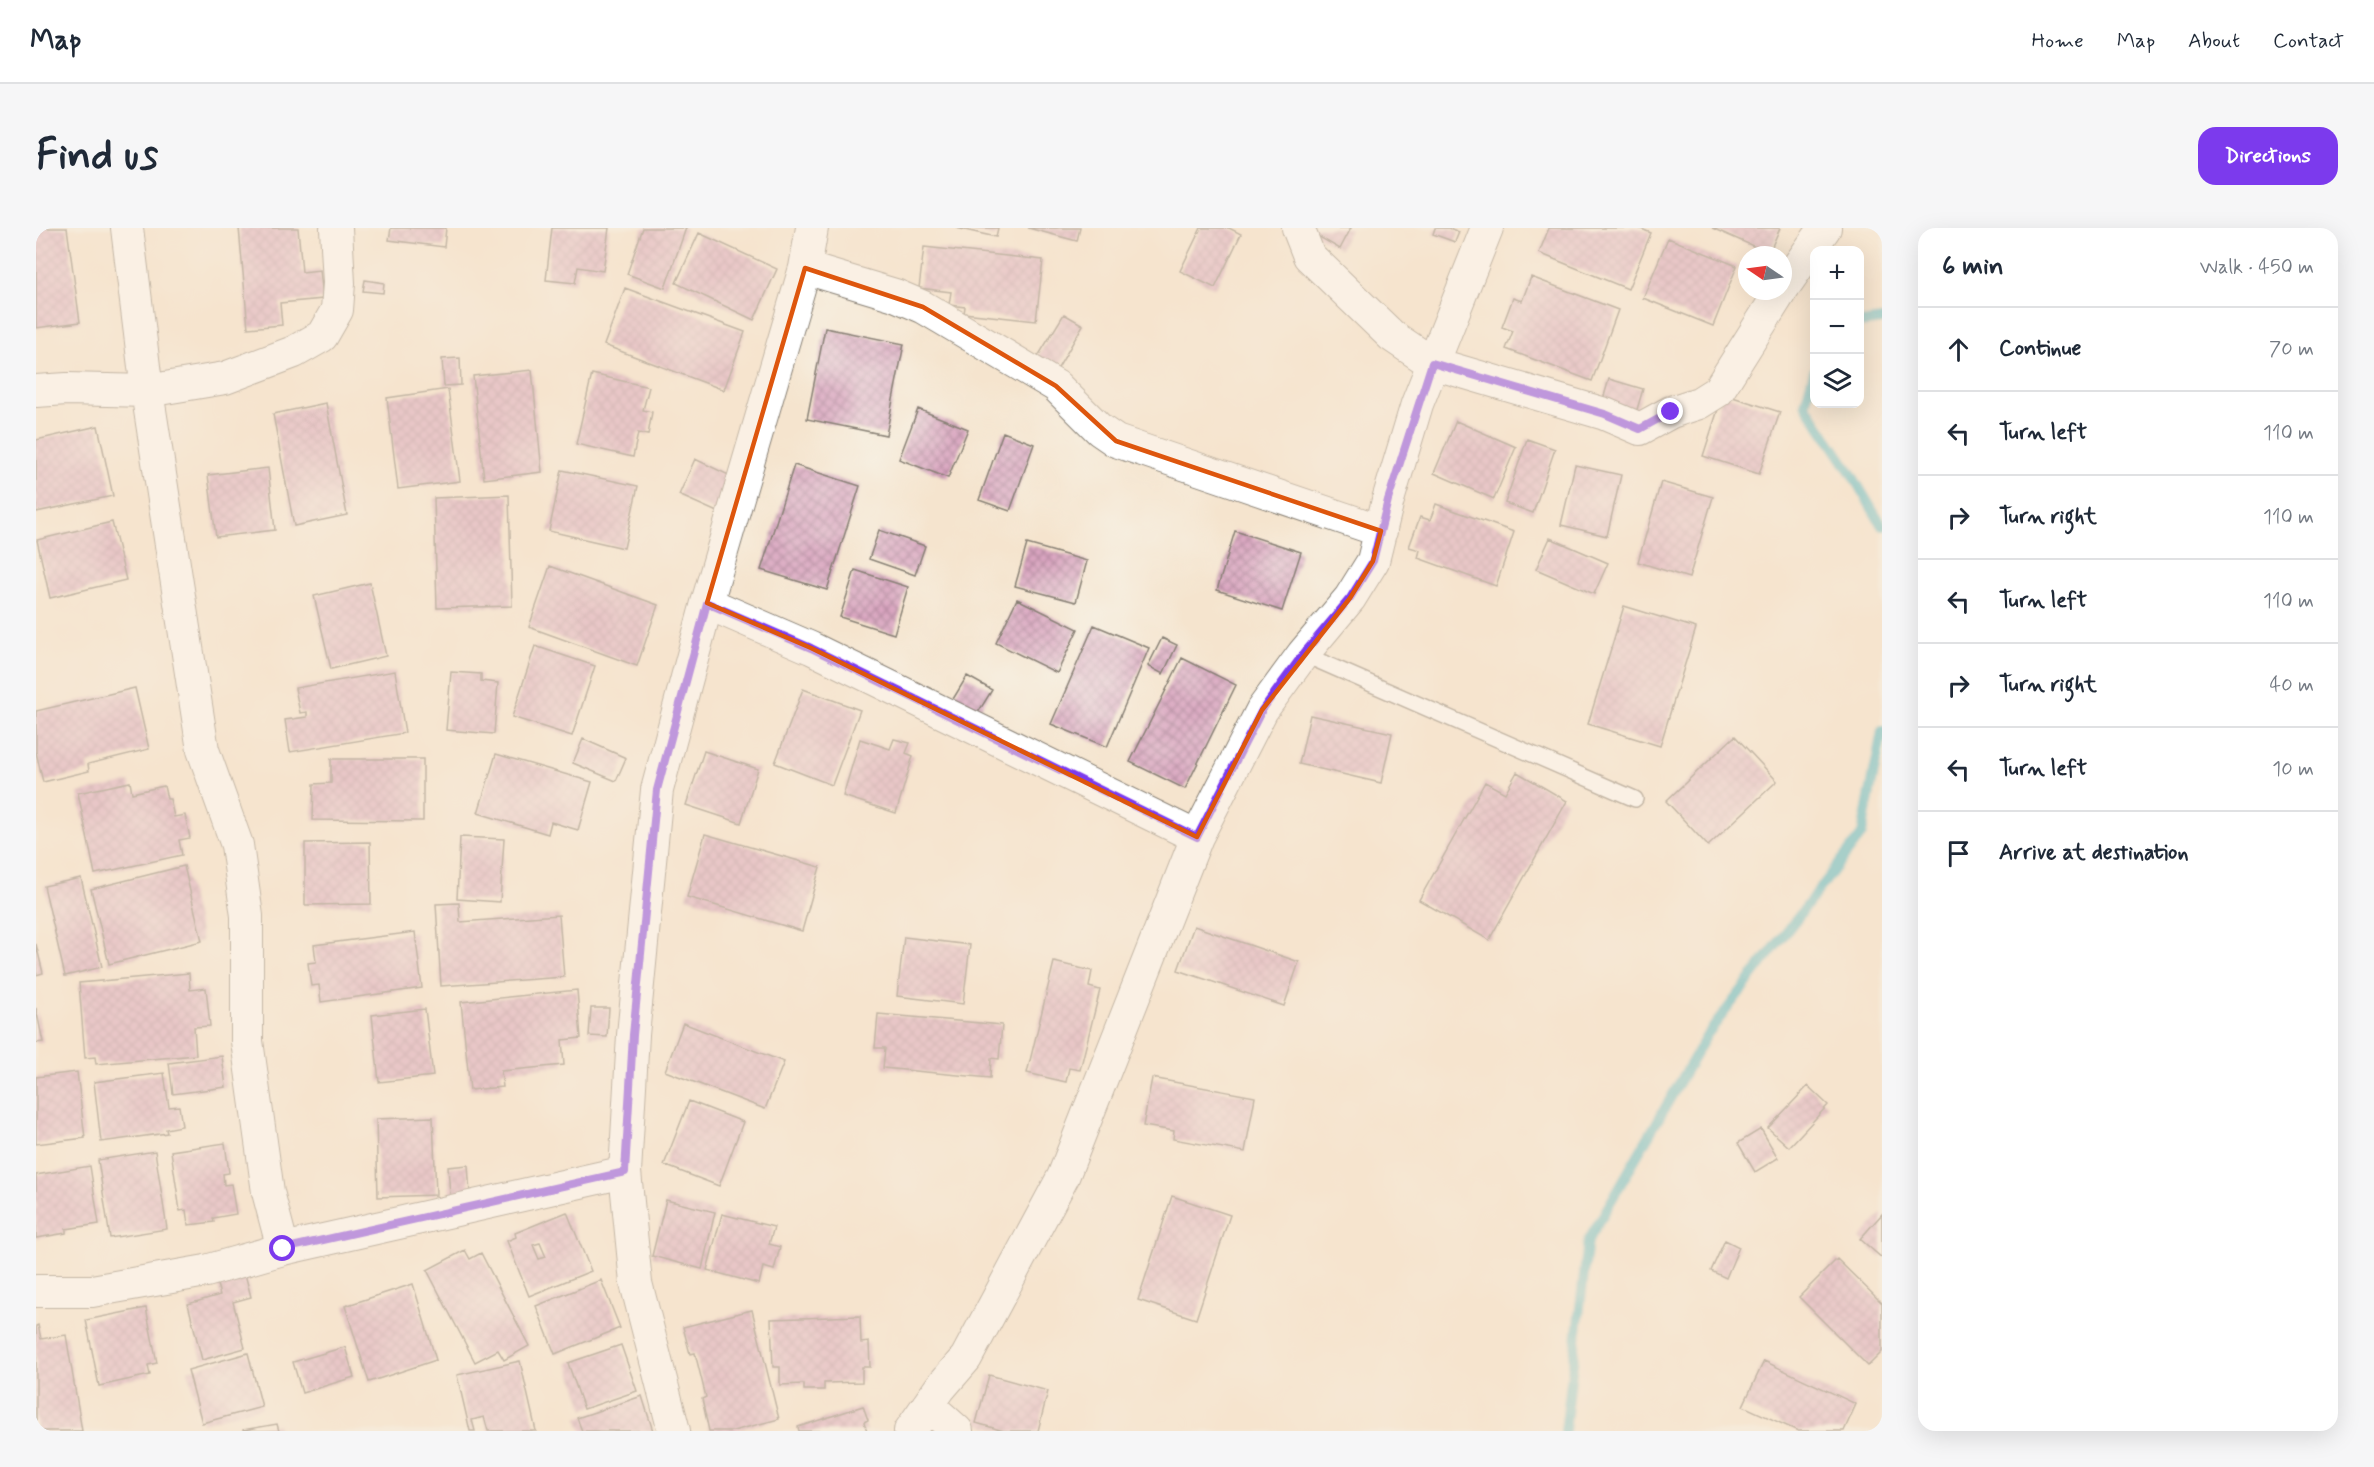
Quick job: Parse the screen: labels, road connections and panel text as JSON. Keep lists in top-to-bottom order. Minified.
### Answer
{"north":"left","page":{"header":"Map","nav":["Home","Map","About","Contact"],"buttons":"Directions","title":"Find us","heading":["6 min","Walk · 450 m"],"map_buttons":["+","−"],"list":[["Continue","70 m"],["Turn left","110 m"],["Turn right","110 m"],["Turn left","110 m"],["Turn right","40 m"],["Turn left","10 m"],"Arrive at destination"]}}
